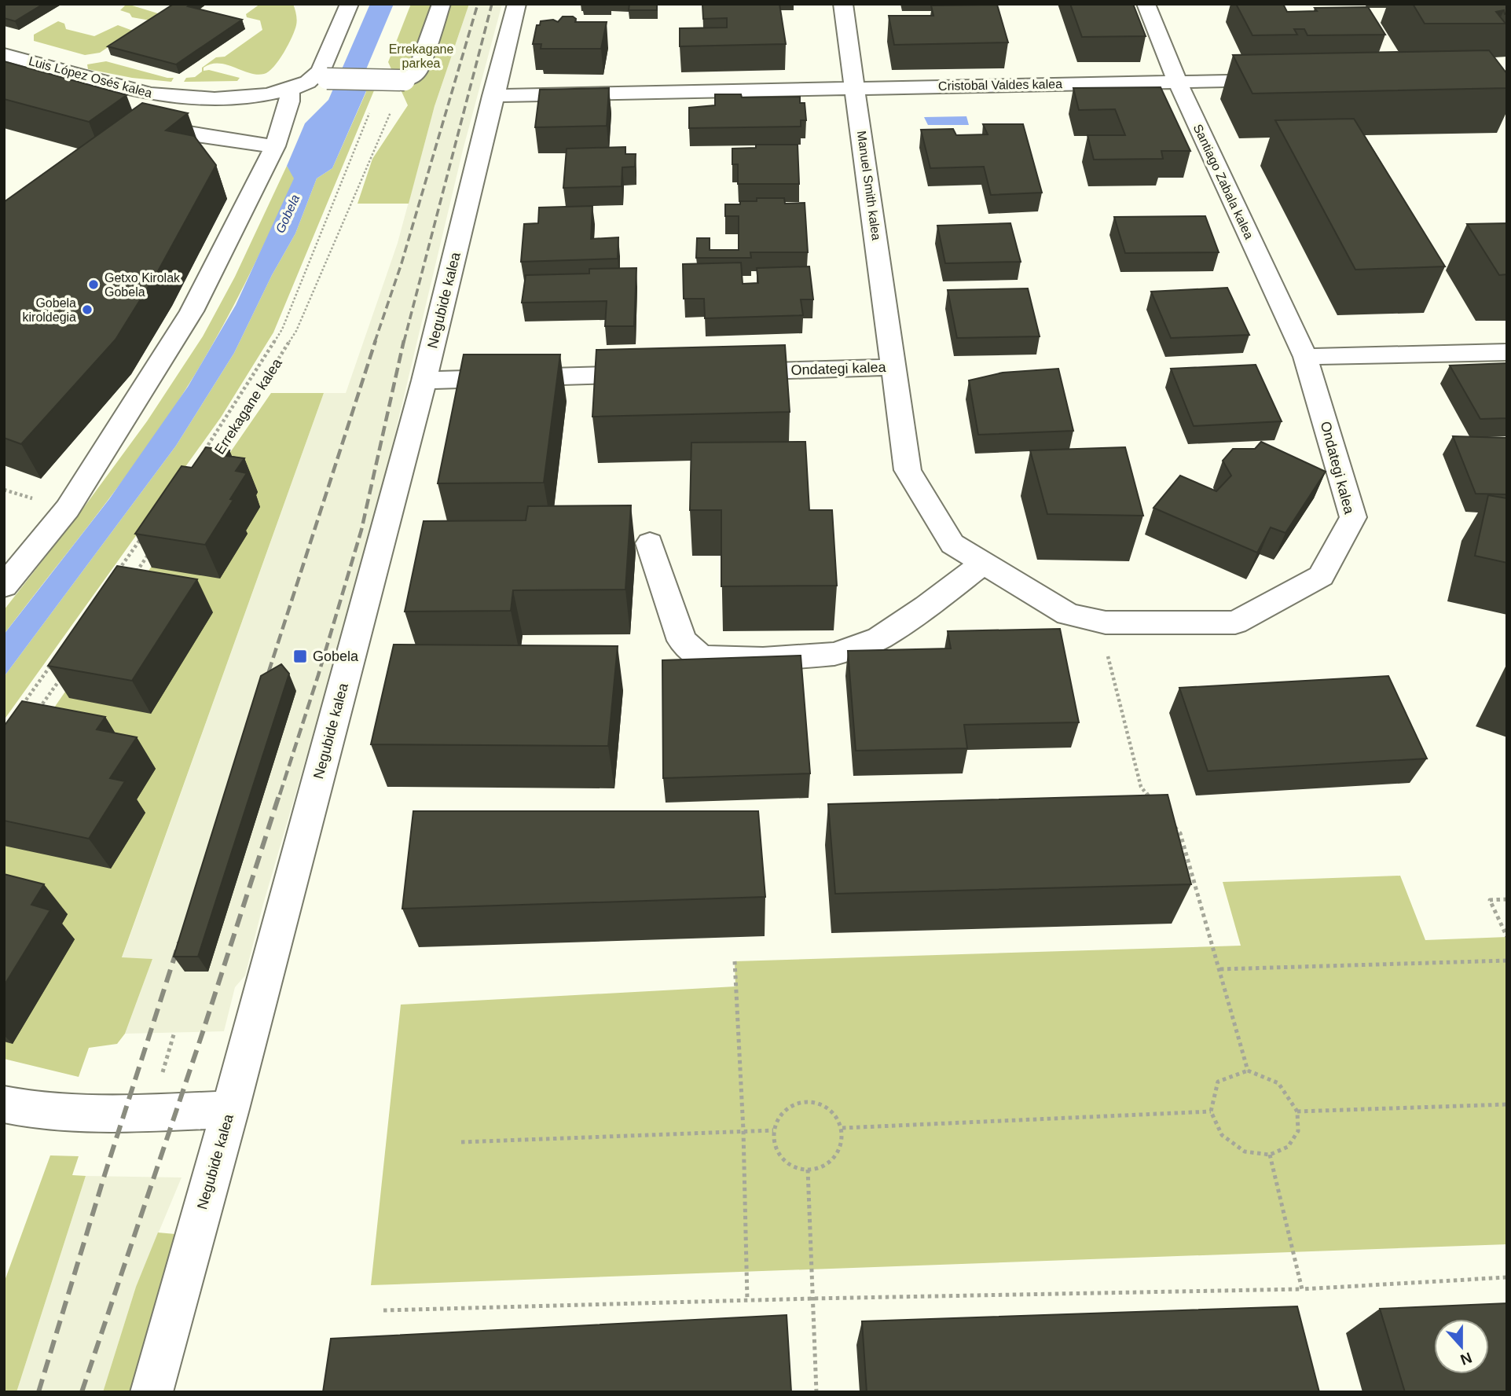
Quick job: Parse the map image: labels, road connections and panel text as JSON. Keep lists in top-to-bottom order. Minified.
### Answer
{"streets":{"street":["Luis López Osés kalea","Cristobal Valdes kalea","Santiago Zabala kalea","Manuel Smith kalea","Negubide kalea","Ondategi kalea"],"path":["Errekagane kalea"]},"crossings":[["Luis López Osés kalea","Errekagane kalea"],["Cristobal Valdes kalea","Santiago Zabala kalea"],["Cristobal Valdes kalea","Manuel Smith kalea"],["Cristobal Valdes kalea","Negubide kalea"],["Santiago Zabala kalea","Ondategi kalea"],["Manuel Smith kalea","Ondategi kalea"]],"water":["Gobela"],"parks":["Errekagane parkea"],"places":{"other":["Getxo Kirolak Gobela","Gobela kiroldegia"],"transit":["Gobela"]},"north":"bottom"}
